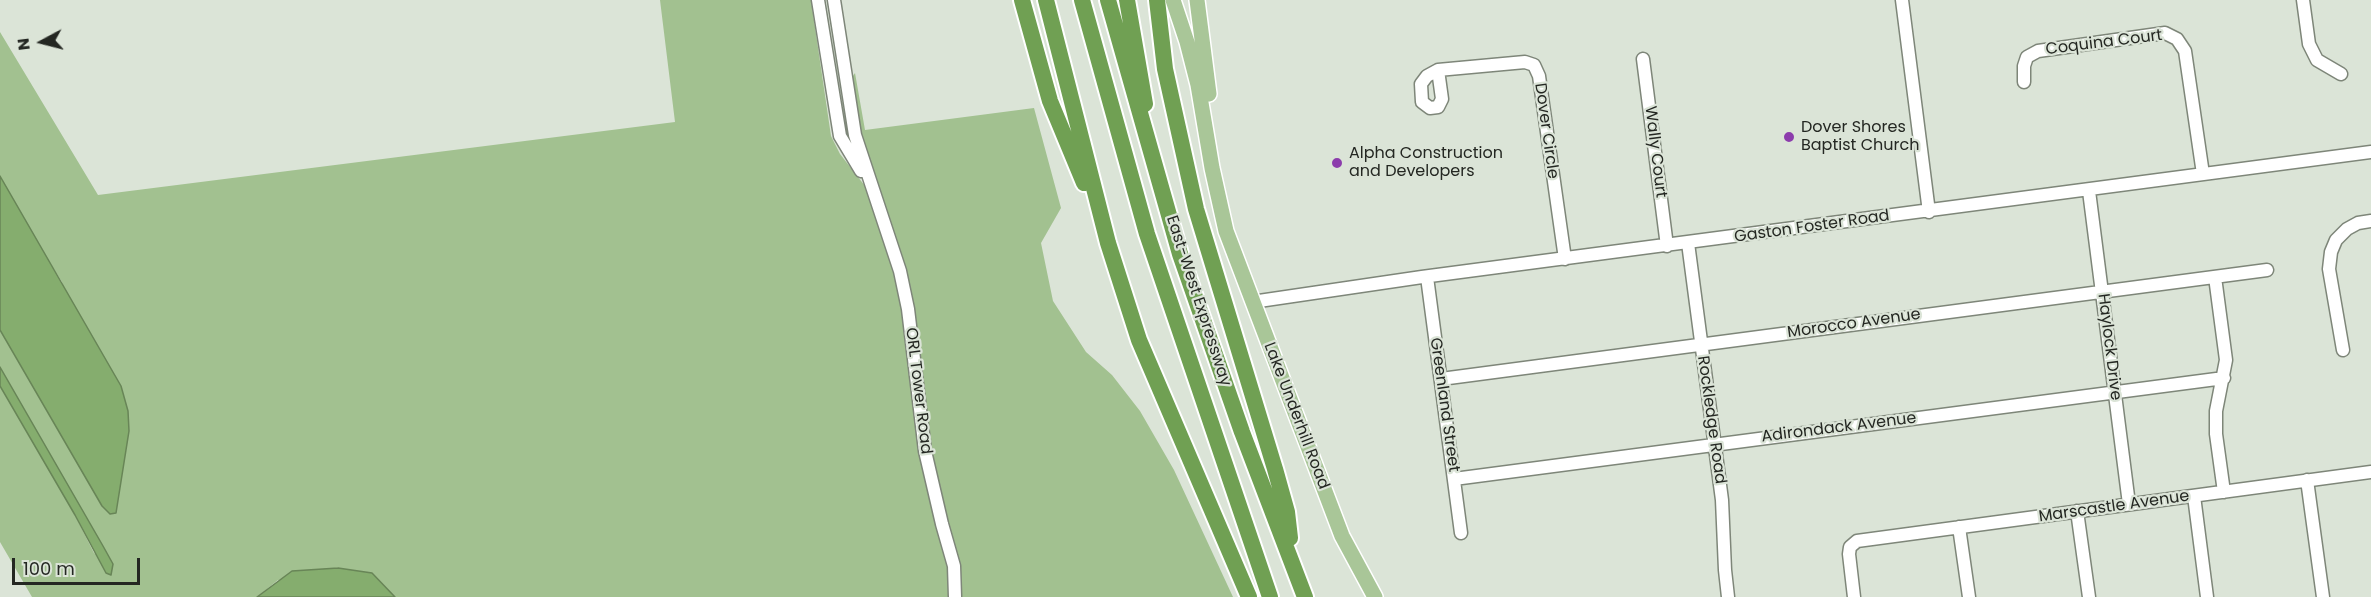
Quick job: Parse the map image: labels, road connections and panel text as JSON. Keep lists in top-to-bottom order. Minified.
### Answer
{"streets":{"highway":["East-West Expressway"],"main road":["Lake Underhill Road"],"street":["Coquina Court","Dover Circle","Wally Court","Gaston Foster Road","Morocco Avenue","Haylock Drive","ORL Tower Road","Greenland Street","Rockledge Road","Adirondack Avenue","Marscastle Avenue"]},"crossings":[["Coquina Court","Gaston Foster Road"],["Dover Circle","Gaston Foster Road"],["Wally Court","Gaston Foster Road"],["Gaston Foster Road","Haylock Drive"],["Gaston Foster Road","Greenland Street"],["Gaston Foster Road","Lake Underhill Road"],["Gaston Foster Road","Rockledge Road"],["Morocco Avenue","Haylock Drive"],["Morocco Avenue","Greenland Street"],["Morocco Avenue","Rockledge Road"],["Haylock Drive","Adirondack Avenue"],["Haylock Drive","Marscastle Avenue"],["Greenland Street","Adirondack Avenue"],["Rockledge Road","Adirondack Avenue"]],"places":["Dover Shores Baptist Church","Alpha Construction and Developers"],"scale_bar":"100 m","north":"left"}
